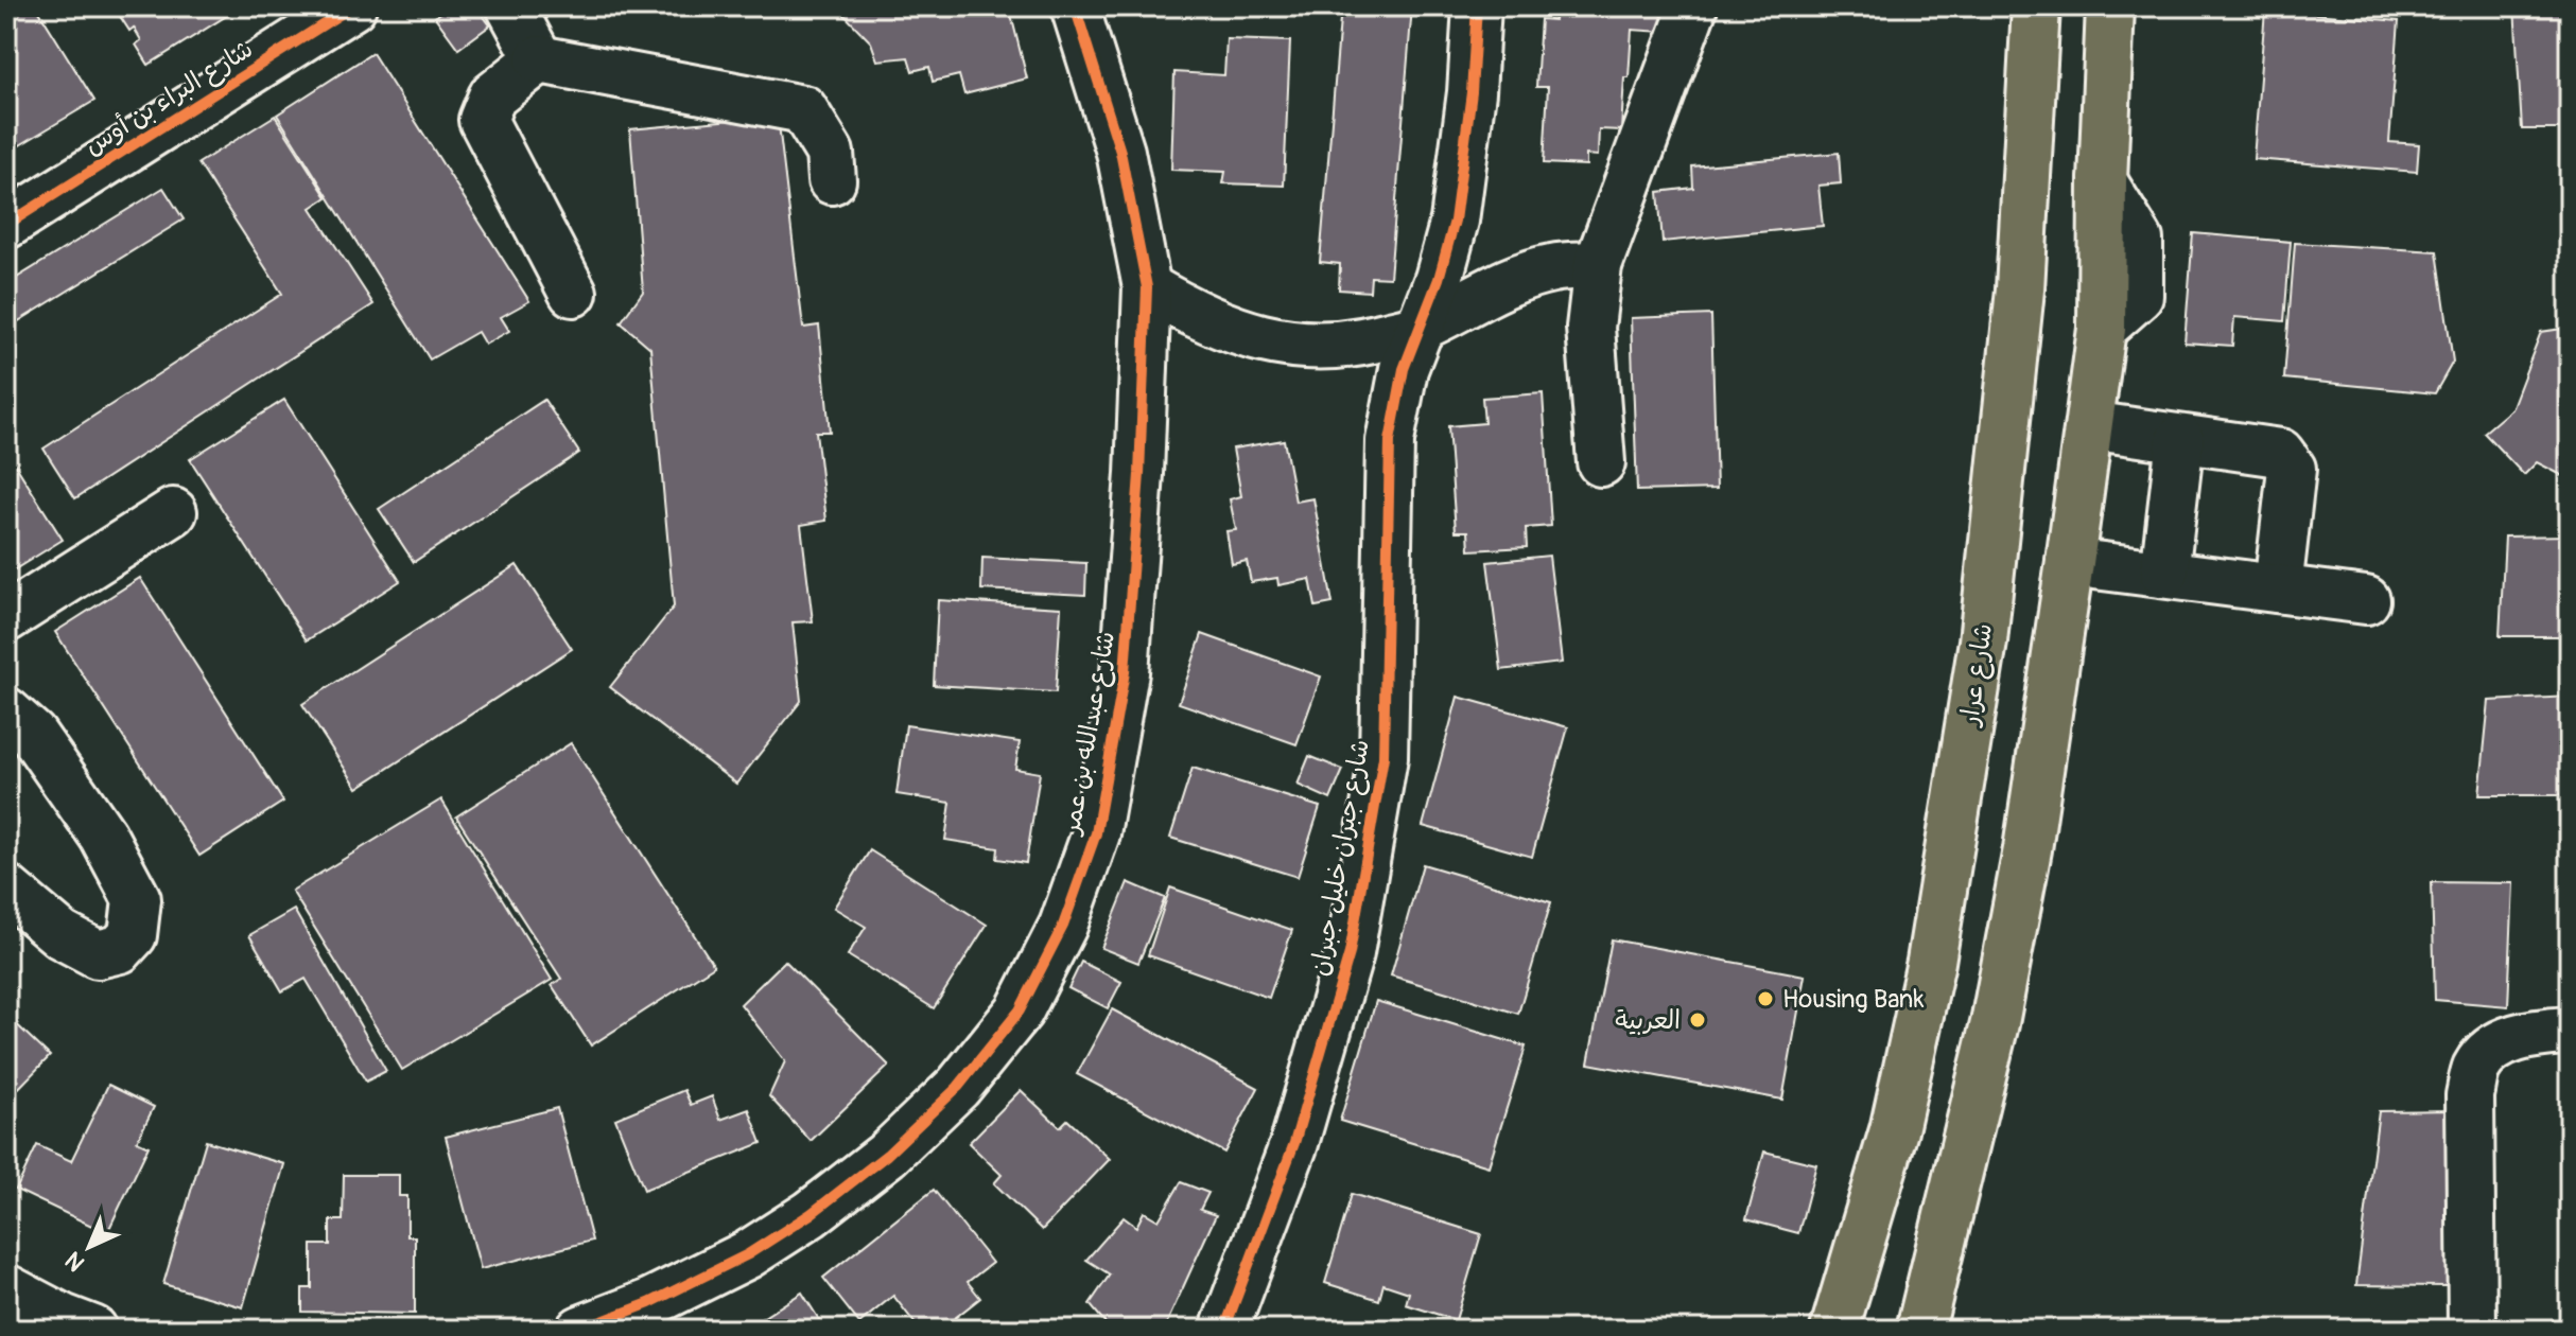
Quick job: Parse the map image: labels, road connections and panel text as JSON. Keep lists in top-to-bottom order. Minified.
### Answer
{"streets":{"main road":["شارع عرار"],"street":["شارع البراء بن أوس","شارع عبدالله بن عمر","شارع جبران خليل جبران"]},"places":["Housing Bank","العربية"],"north":"bottom left"}
